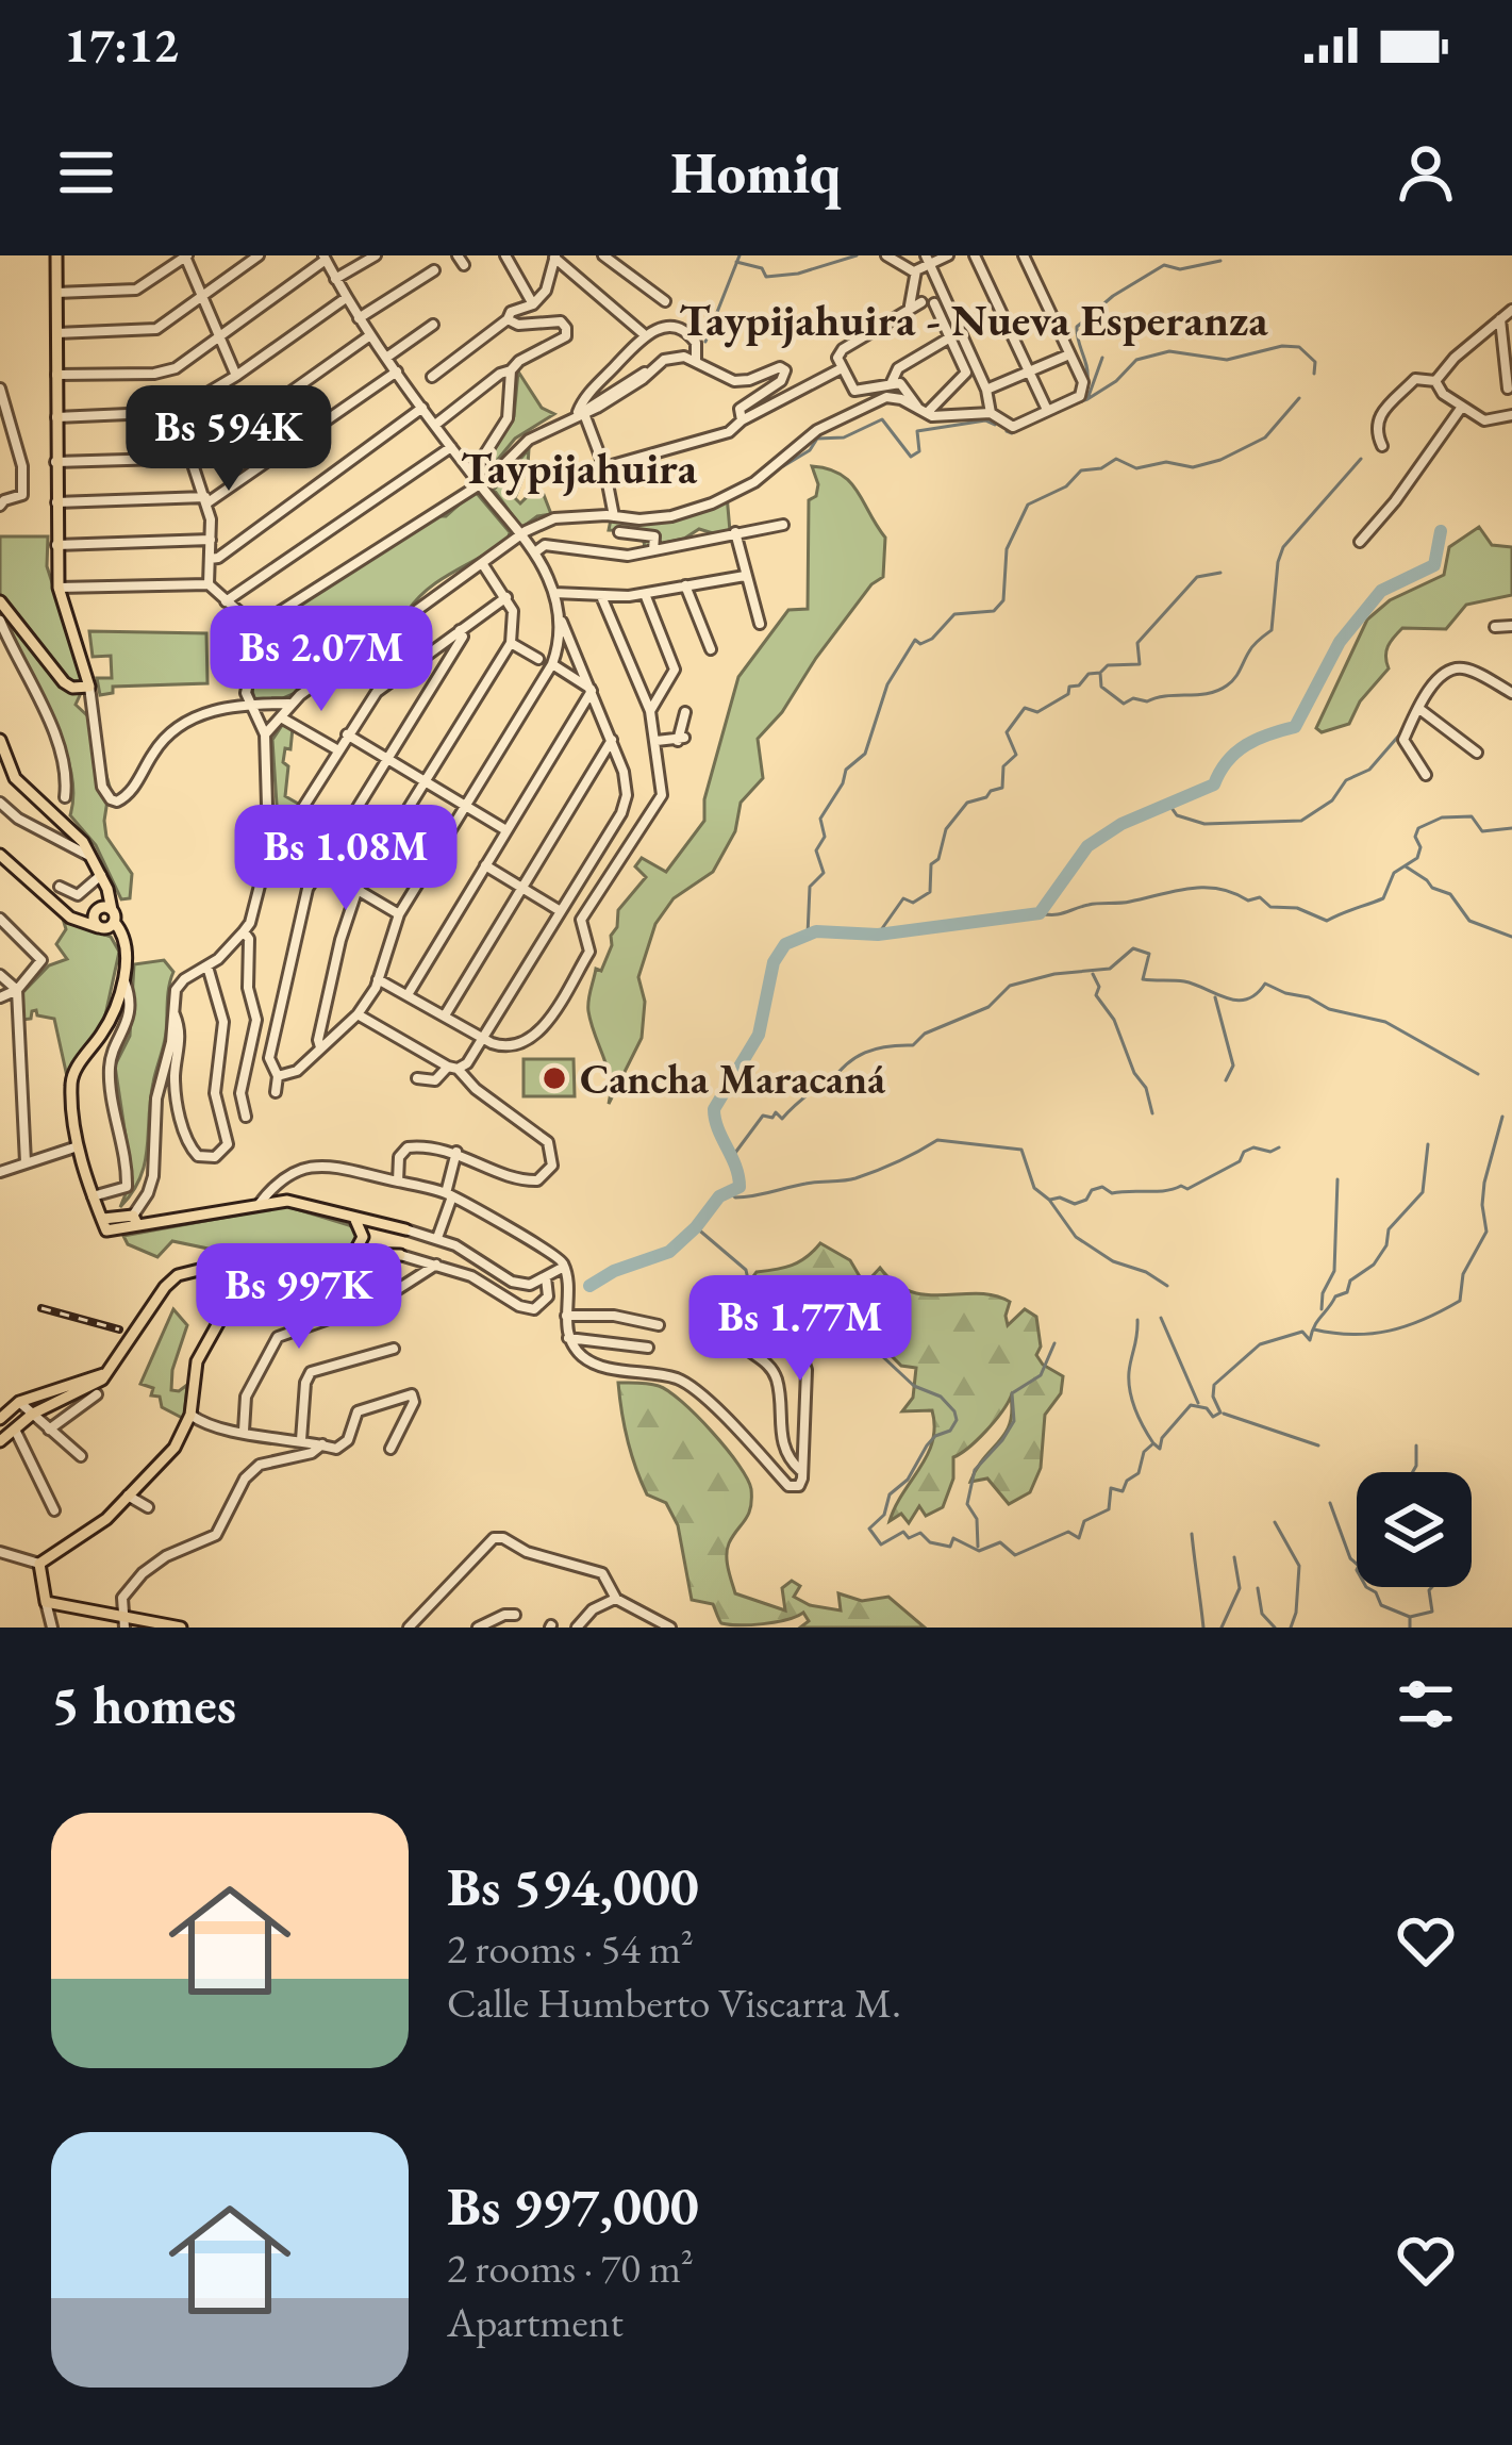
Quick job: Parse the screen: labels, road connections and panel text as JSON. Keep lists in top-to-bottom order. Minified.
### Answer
{"districts":["Taypijahuira - Nueva Esperanza","Taypijahuira"],"places":["Cancha Maracaná"],"page":{"status":"17:12","header":"Homiq","price":["Bs 594K","Bs 2.07M","Bs 1.08M","Bs 997K","Bs 1.77M"],"heading":"5 homes","list":[{"name":"Bs 594,000","note":"2 rooms · 54 m² · Calle Humberto Viscarra M."},{"name":"Bs 997,000","note":"2 rooms · 70 m² · Apartment"}]}}
